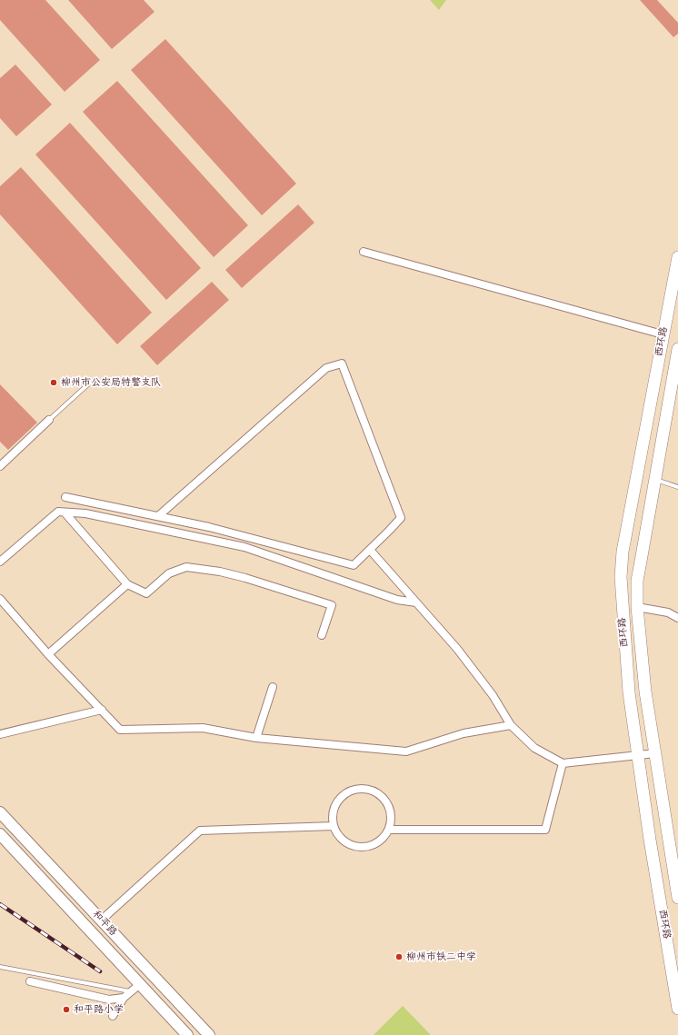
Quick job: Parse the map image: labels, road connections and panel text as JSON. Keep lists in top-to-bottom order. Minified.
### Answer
{"streets":{"main road":["西环路","和平路"]},"places":["柳州市公安局特警支队","柳州市铁二中学","和平路小学"]}
